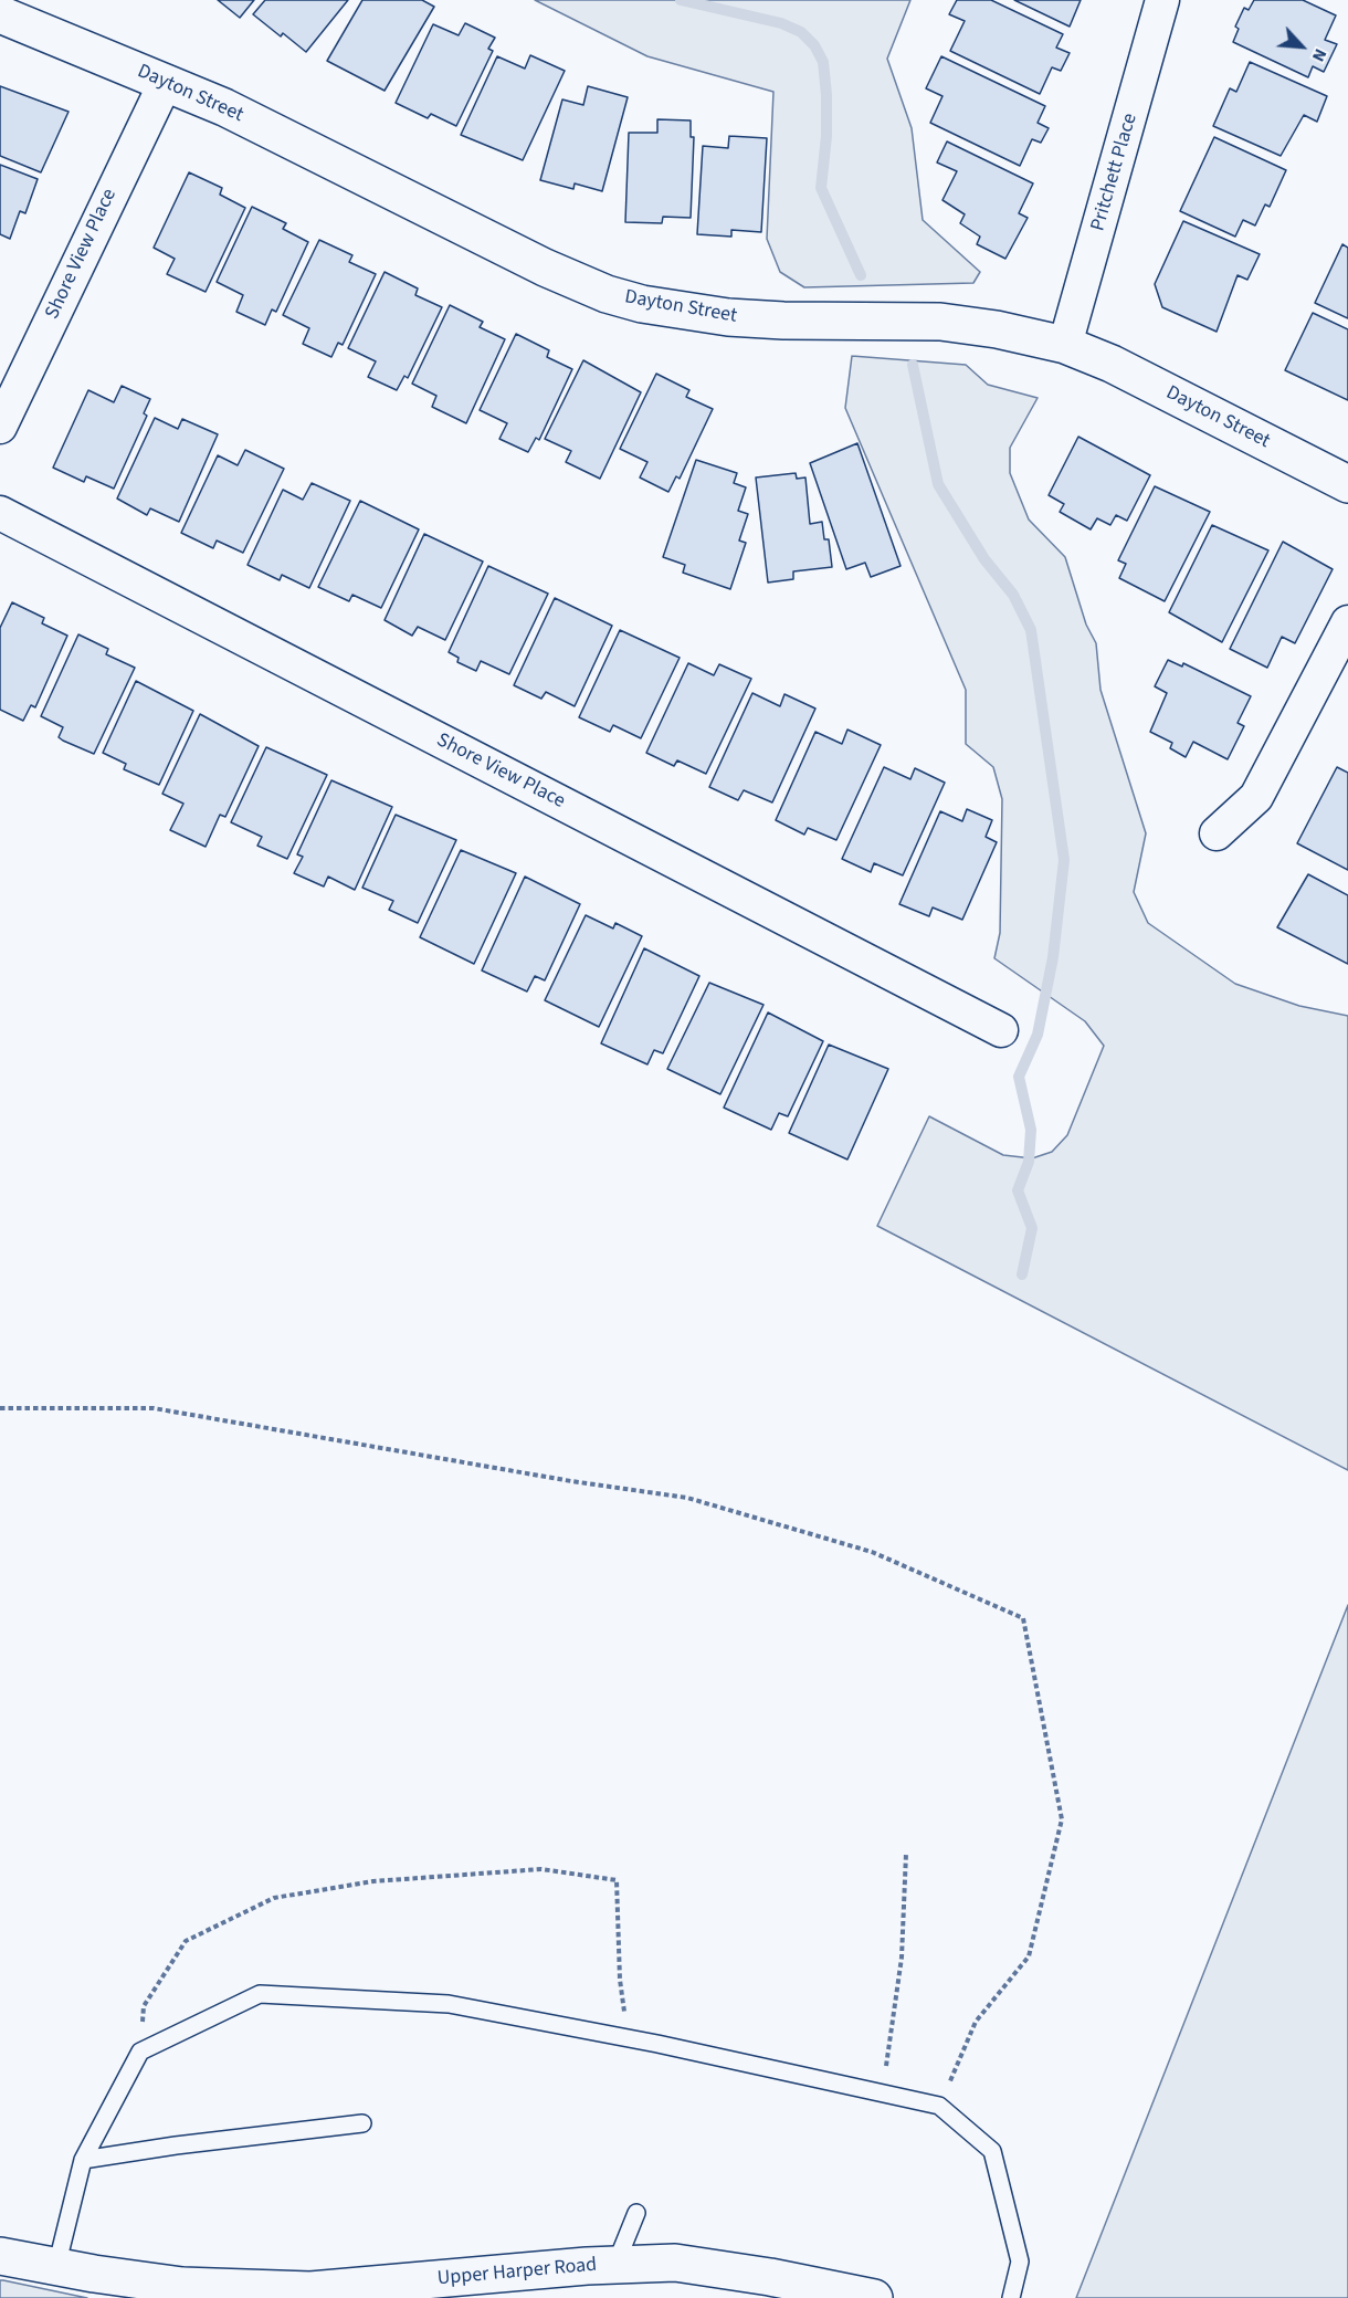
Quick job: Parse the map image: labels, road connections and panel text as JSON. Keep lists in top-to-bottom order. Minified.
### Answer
{"streets":{"street":["Dayton Street","Pritchett Place","Shore View Place","Upper Harper Road"]},"crossings":[["Dayton Street","Pritchett Place"],["Dayton Street","Shore View Place"]],"north":"bottom right"}
